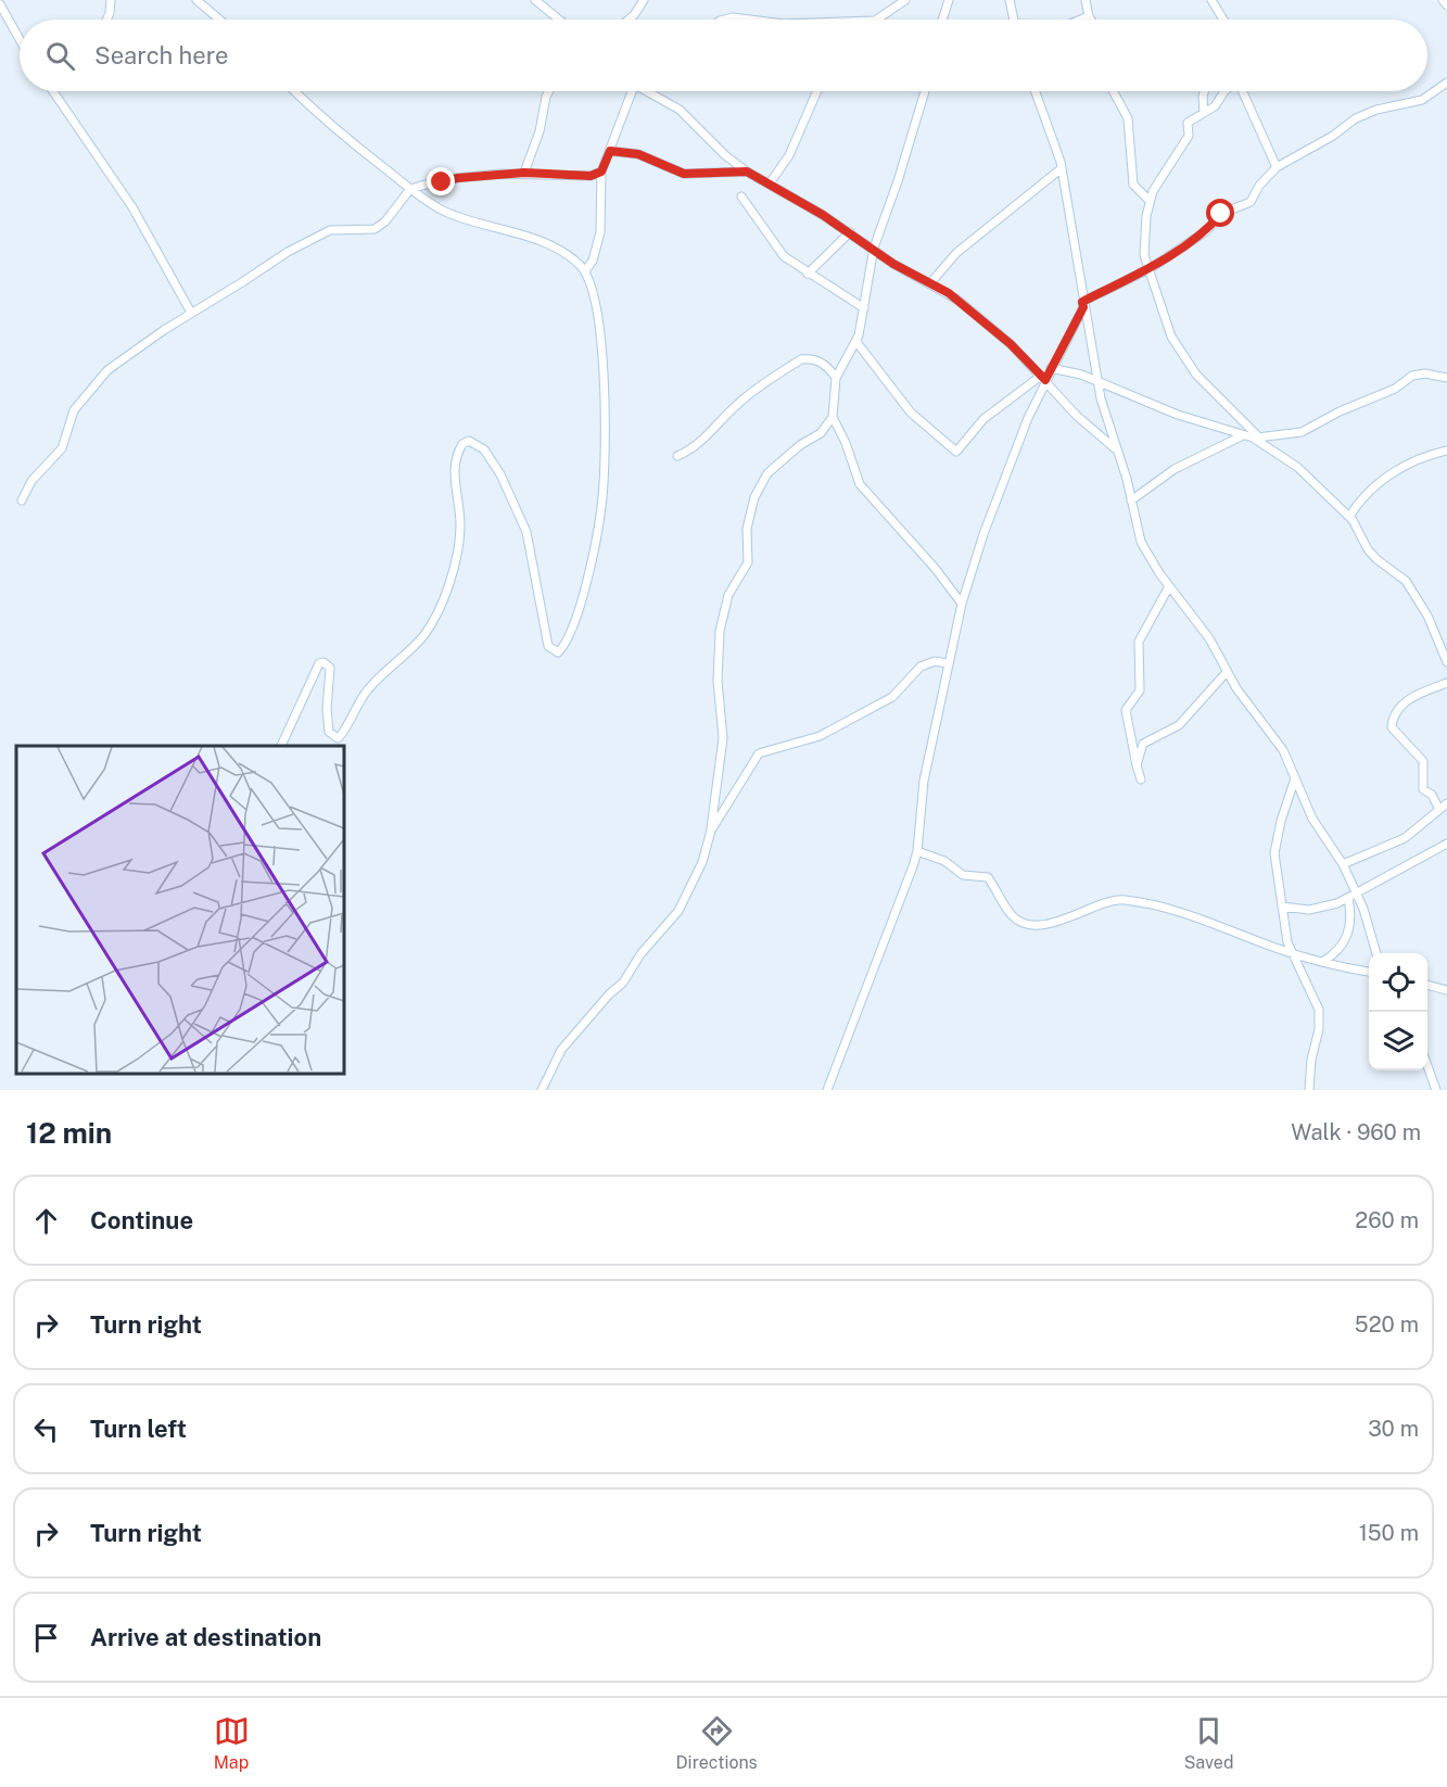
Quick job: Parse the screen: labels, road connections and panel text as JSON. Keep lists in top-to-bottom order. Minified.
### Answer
{"page":{"search":"Search here","heading":["12 min","Walk · 960 m"],"list":[["Continue","260 m"],["Turn right","520 m"],["Turn left","30 m"],["Turn right","150 m"],"Arrive at destination"],"nav":["Map","Directions","Saved"]}}
